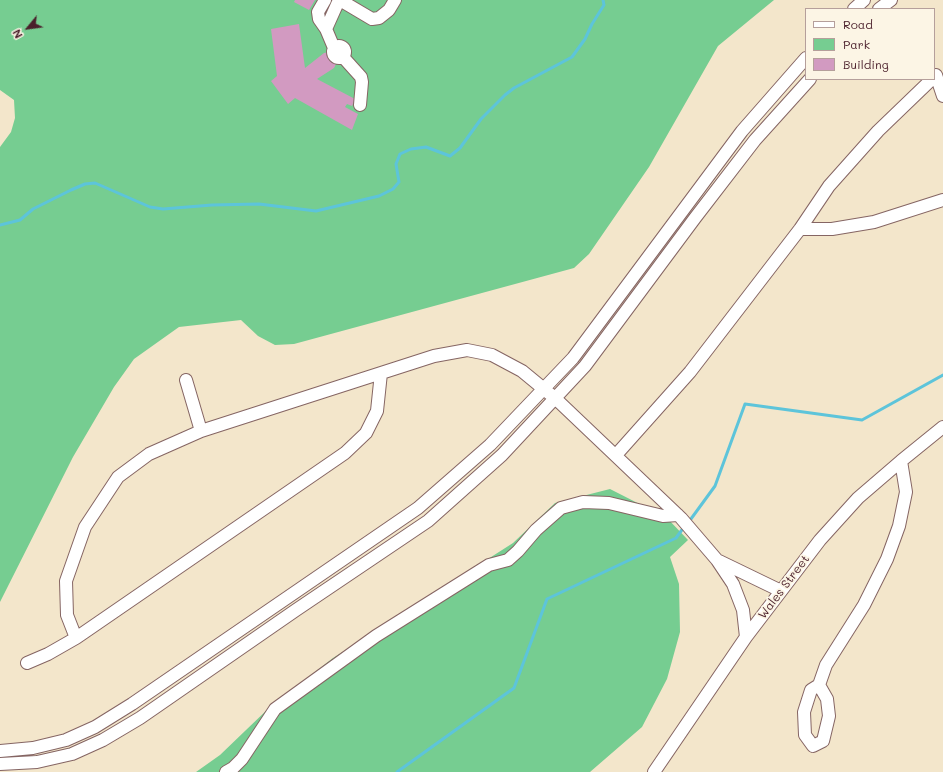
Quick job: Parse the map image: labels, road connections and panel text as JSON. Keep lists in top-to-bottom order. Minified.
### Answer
{"streets":{"street":["Wales Street"]},"legend":["Road","Park","Building"],"north":"bottom left"}
